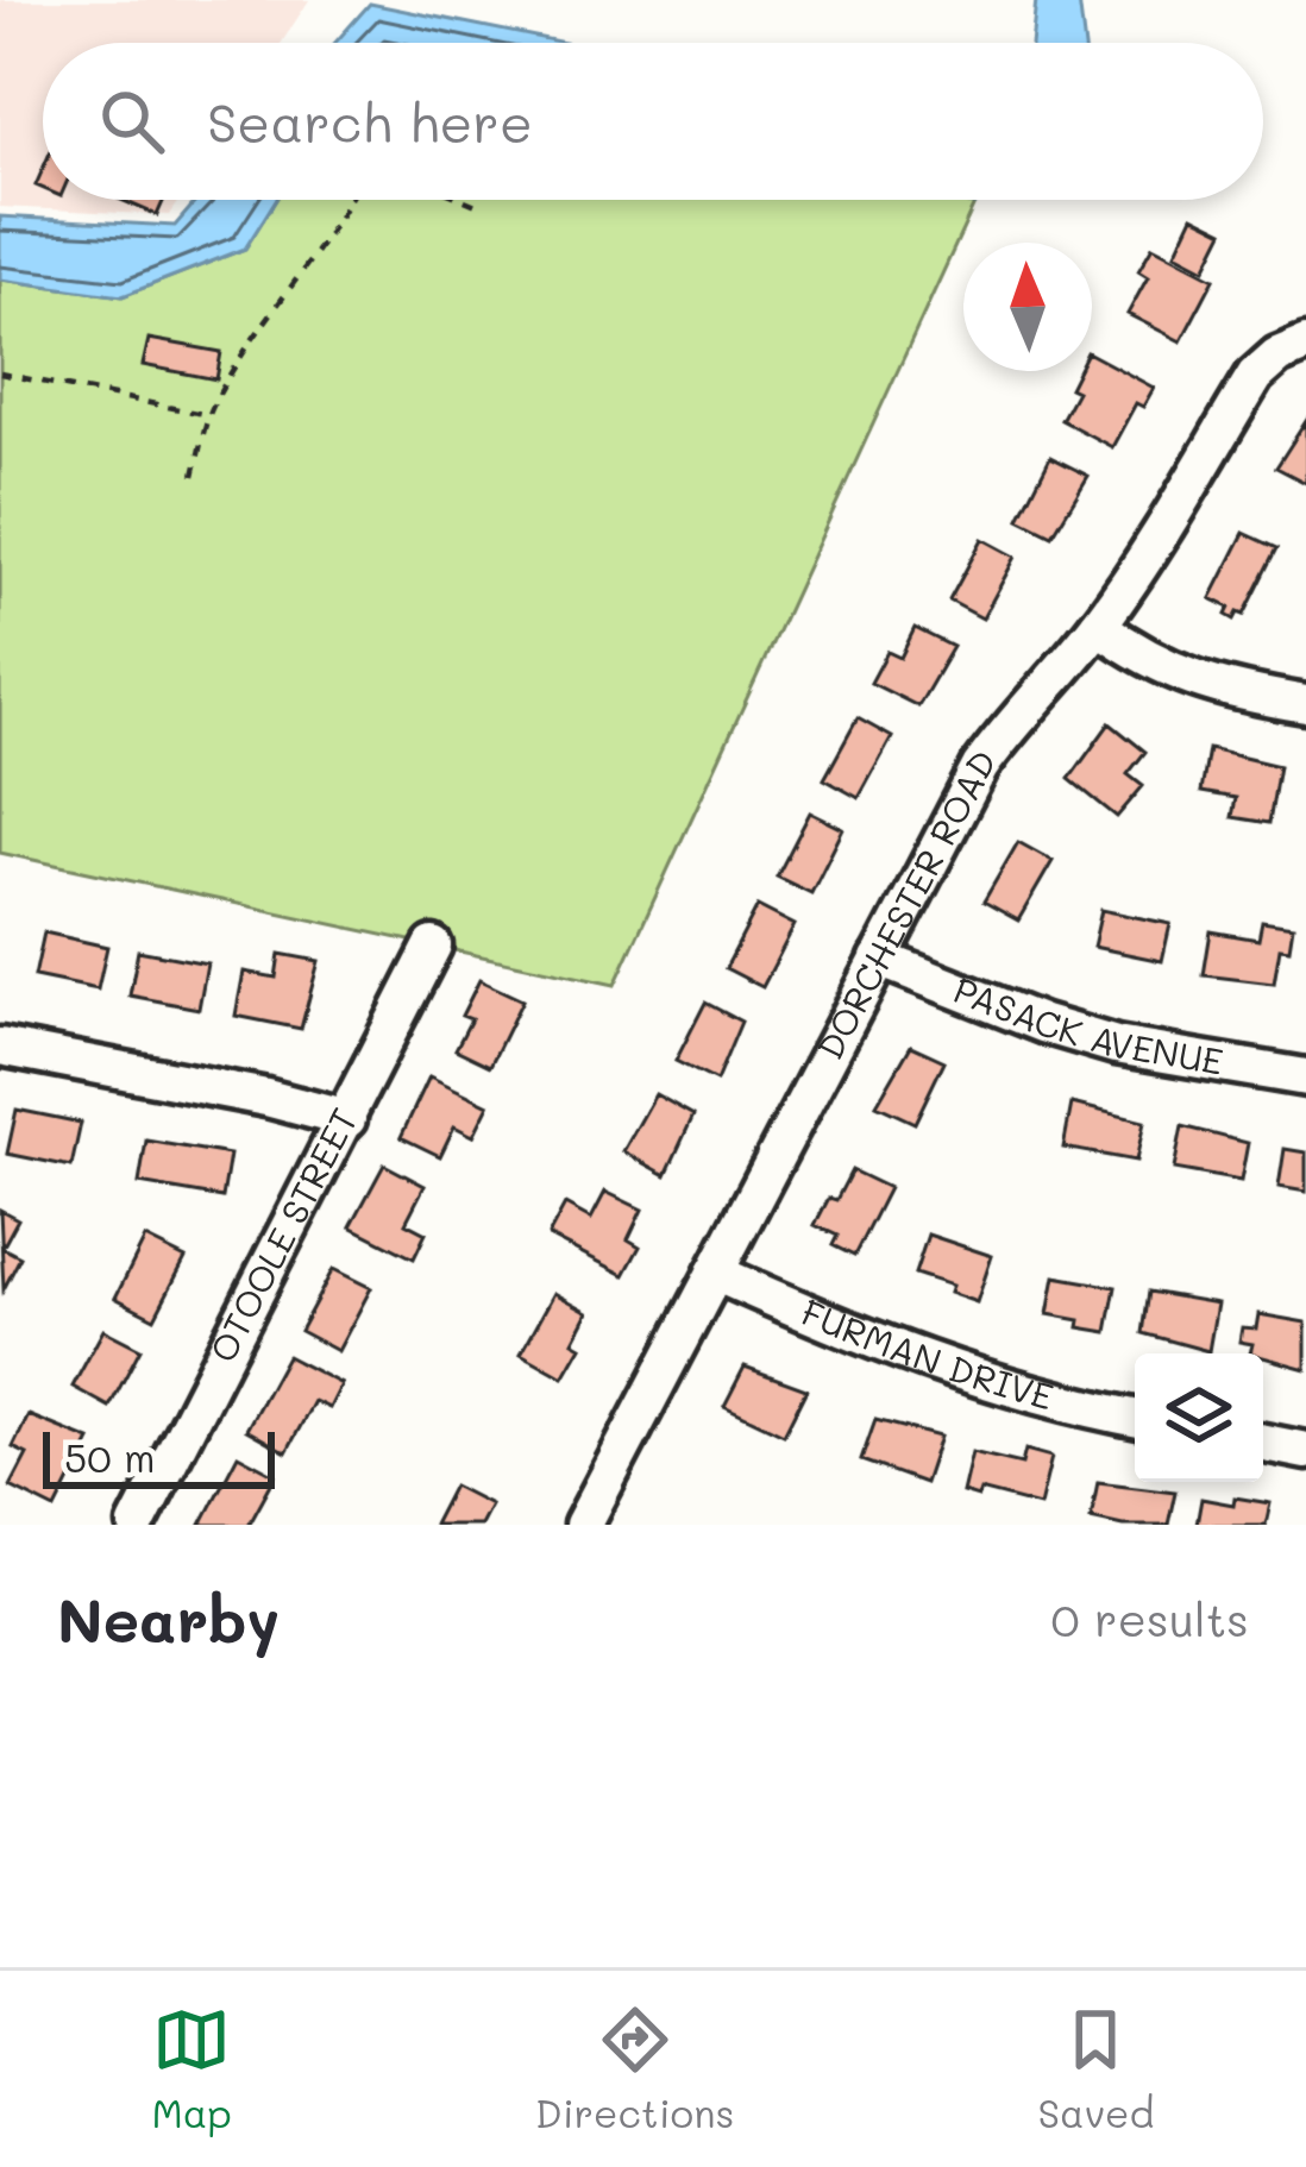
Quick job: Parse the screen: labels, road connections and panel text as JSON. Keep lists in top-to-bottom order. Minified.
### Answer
{"streets":{"street":["DORCHESTER ROAD","PASACK AVENUE","OTOOLE STREET","FURMAN DRIVE"]},"crossings":[["DORCHESTER ROAD","PASACK AVENUE"],["DORCHESTER ROAD","FURMAN DRIVE"]],"scale_bar":"50 m","north":"top","page":{"search":"Search here","scale":"50 m","heading":["Nearby","0 results"],"nav":["Map","Directions","Saved"]}}
